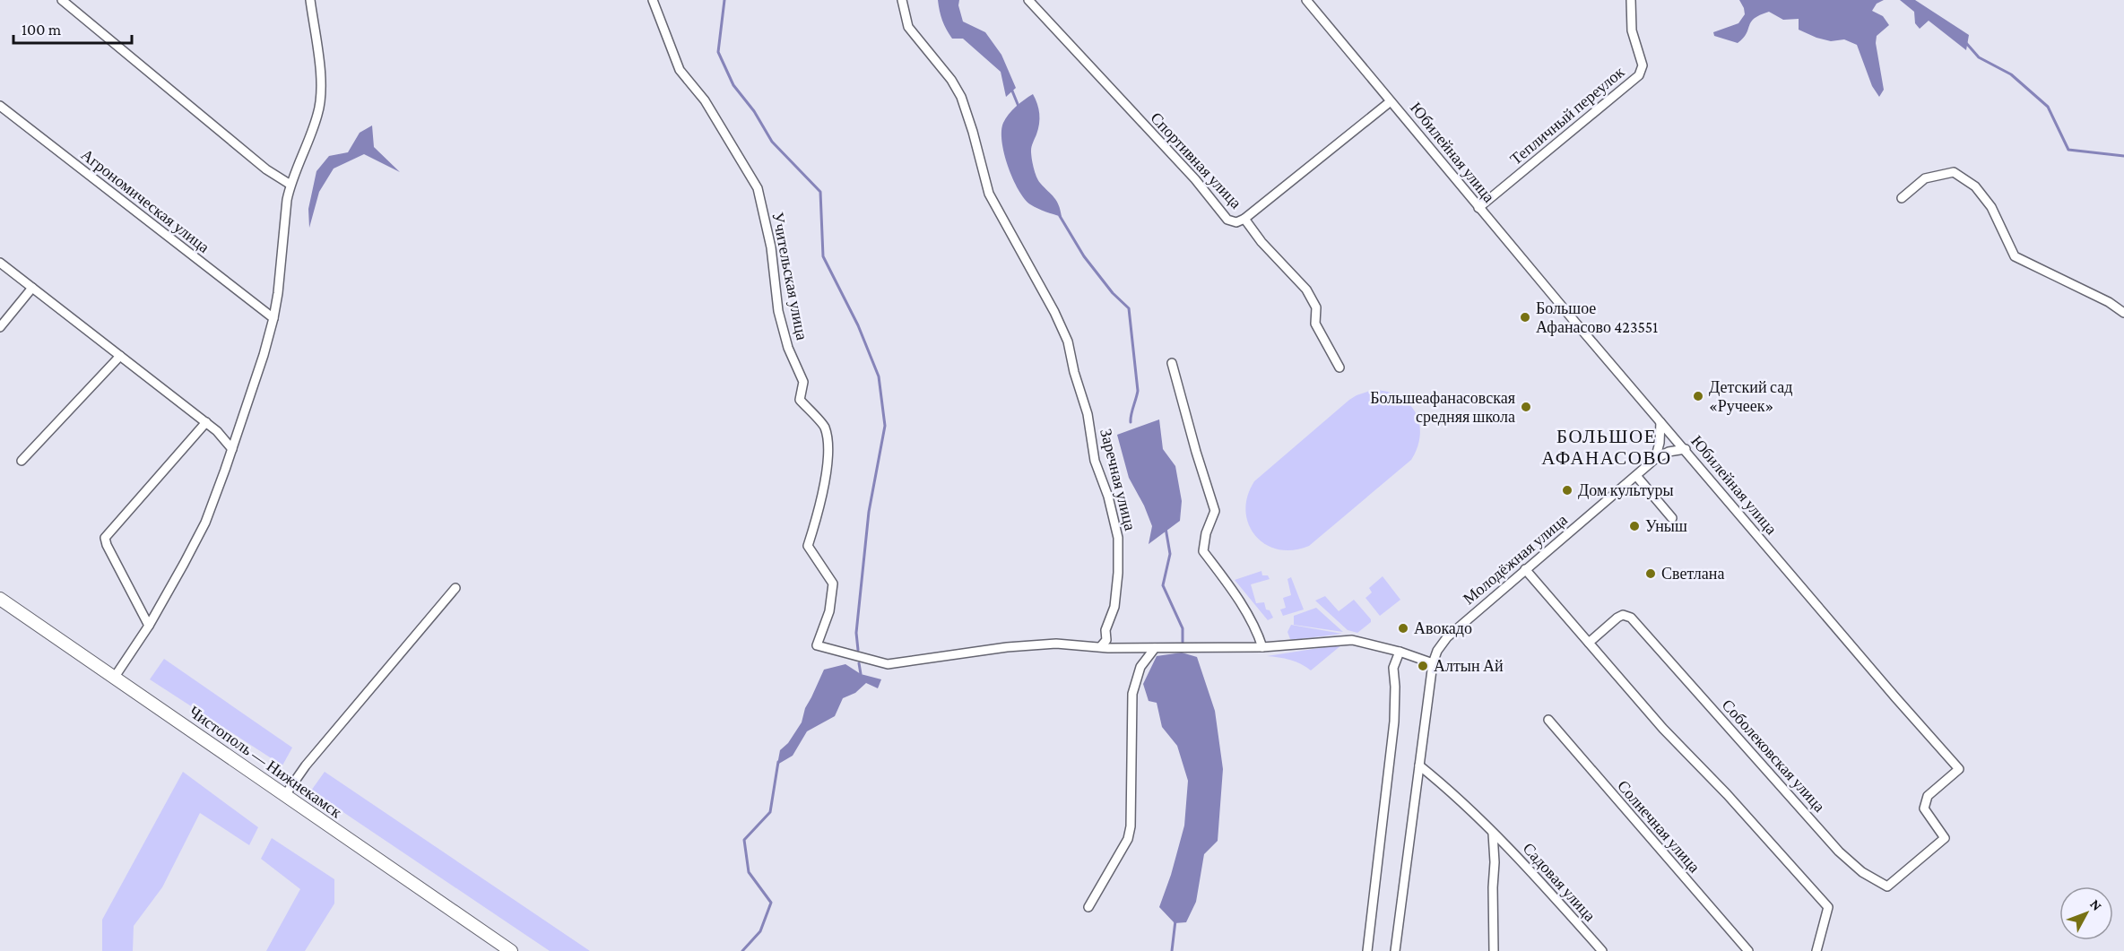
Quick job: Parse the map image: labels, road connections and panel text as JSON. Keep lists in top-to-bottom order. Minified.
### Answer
{"streets":{"main road":["Чистополь — Нижнекамск"],"street":["Тепличный переулок","Юбилейная улица","Спортивная улица","Агрономическая улица","Учительская улица","Заречная улица","Молодёжная улица","Соболековская улица","Солнечная улица","Садовая улица"]},"crossings":[["Тепличный переулок","Юбилейная улица"],["Юбилейная улица","Молодёжная улица"],["Юбилейная улица","Соболековская улица"],["Учительская улица","Заречная улица"]],"districts":["БОЛЬШОЕ АФАНАСОВО"],"places":["Большое Афанасово 423551","Детский сад «Ручеек»","Большеафанасовская средняя школа","Дом культуры","Уныш","Светлана","Авокадо","Алтын Ай"],"scale_bar":"100 m","north":"top right"}
